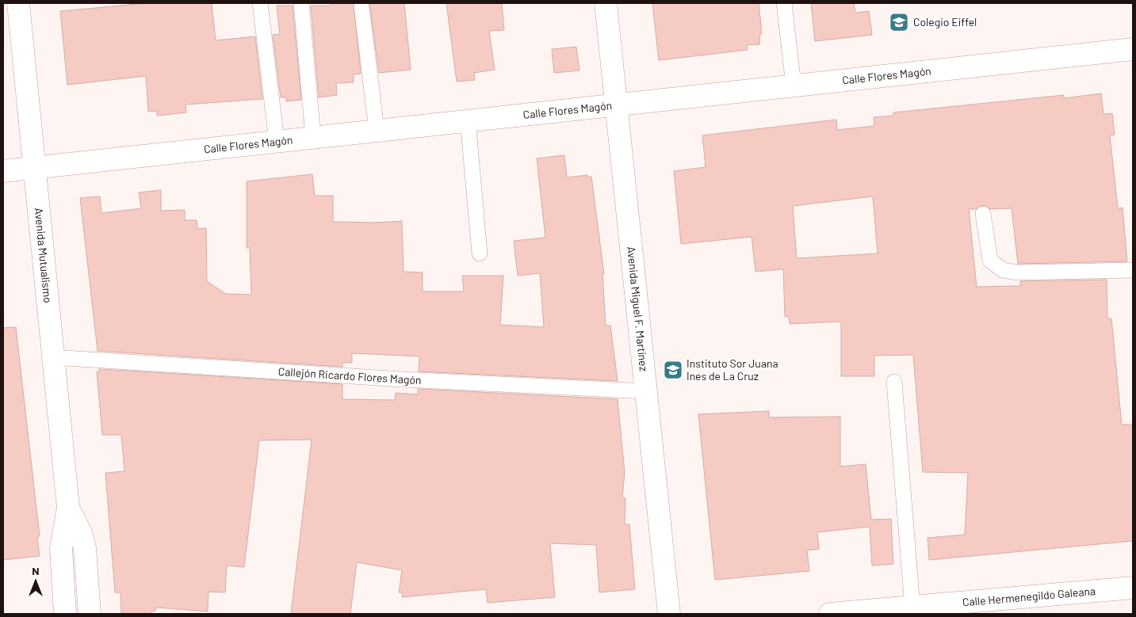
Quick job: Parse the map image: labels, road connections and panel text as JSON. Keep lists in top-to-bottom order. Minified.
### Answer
{"streets":{"street":["Calle Flores Magón","Avenida Mutualismo","Avenida Miguel F. Martínez","Calle Hermenegildo Galeana"],"lane":["Callejón Ricardo Flores Magón"]},"crossings":[["Calle Flores Magón","Avenida Mutualismo"],["Calle Flores Magón","Avenida Miguel F. Martínez"],["Avenida Mutualismo","Callejón Ricardo Flores Magón"],["Avenida Miguel F. Martínez","Callejón Ricardo Flores Magón"]],"places":{"school or university":["Colegio Eiffel","Instituto Sor Juana Ines de La Cruz"]},"north":"top"}
